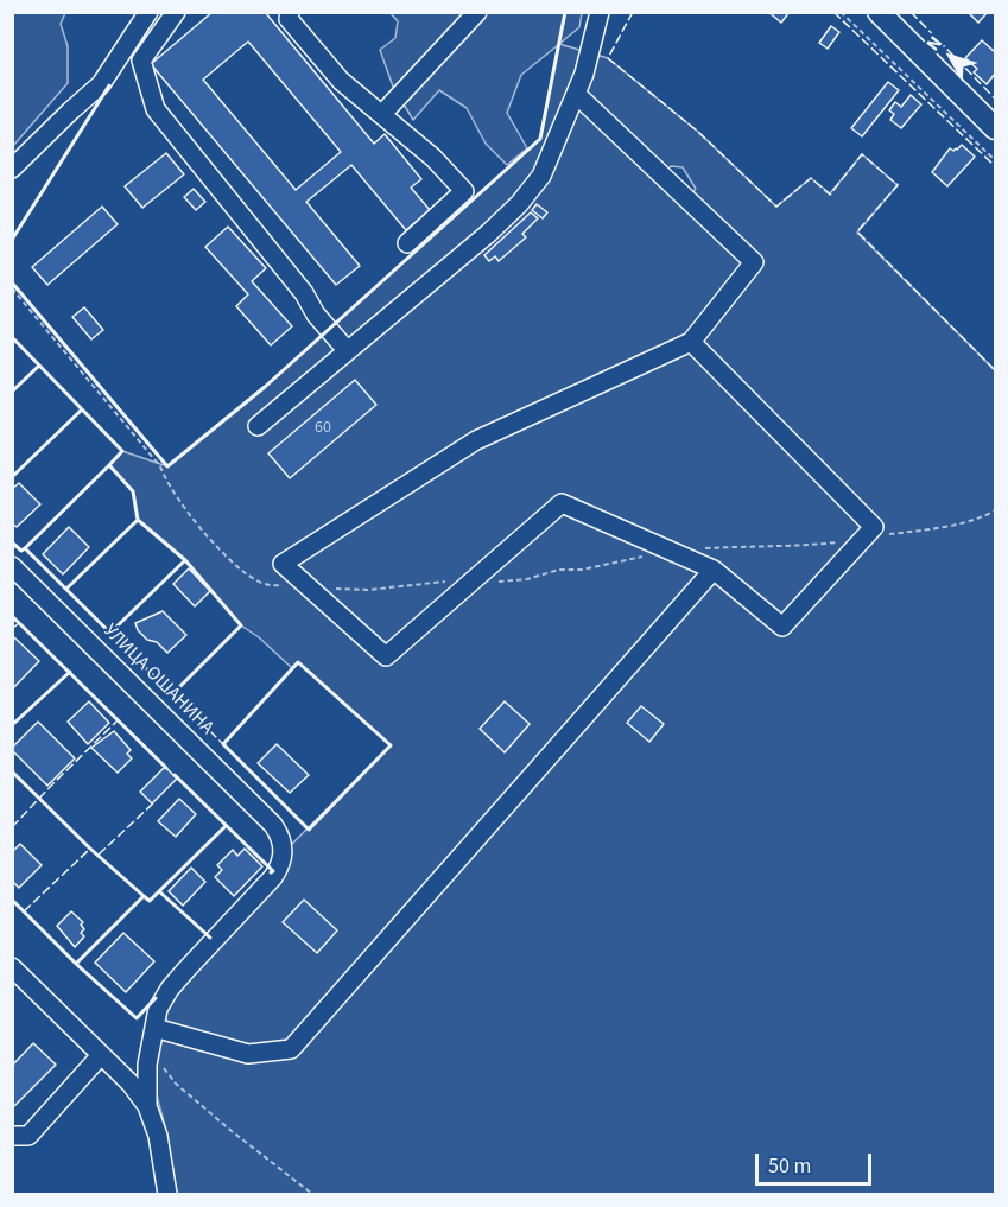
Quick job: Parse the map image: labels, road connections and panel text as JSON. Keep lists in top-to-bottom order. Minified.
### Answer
{"streets":{"street":["УЛИЦА ОШАНИНА"]},"house_numbers":["60"],"scale_bar":"50 m","north":"top left"}
